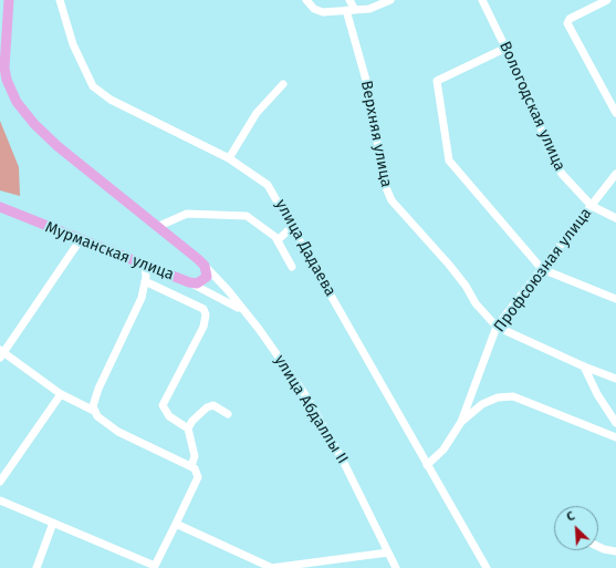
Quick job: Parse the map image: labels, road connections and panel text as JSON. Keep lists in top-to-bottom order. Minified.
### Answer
{"streets":{"main road":["Мурманская улица"],"street":["Вологодская улица","Верхняя улица","улица Дадаева","Профсоюзная улица","улица Абдаллы II"]},"crossings":[["Вологодская улица","Профсоюзная улица"],["Верхняя улица","Профсоюзная улица"],["Мурманская улица","улица Абдаллы II"]],"north":"top left"}
